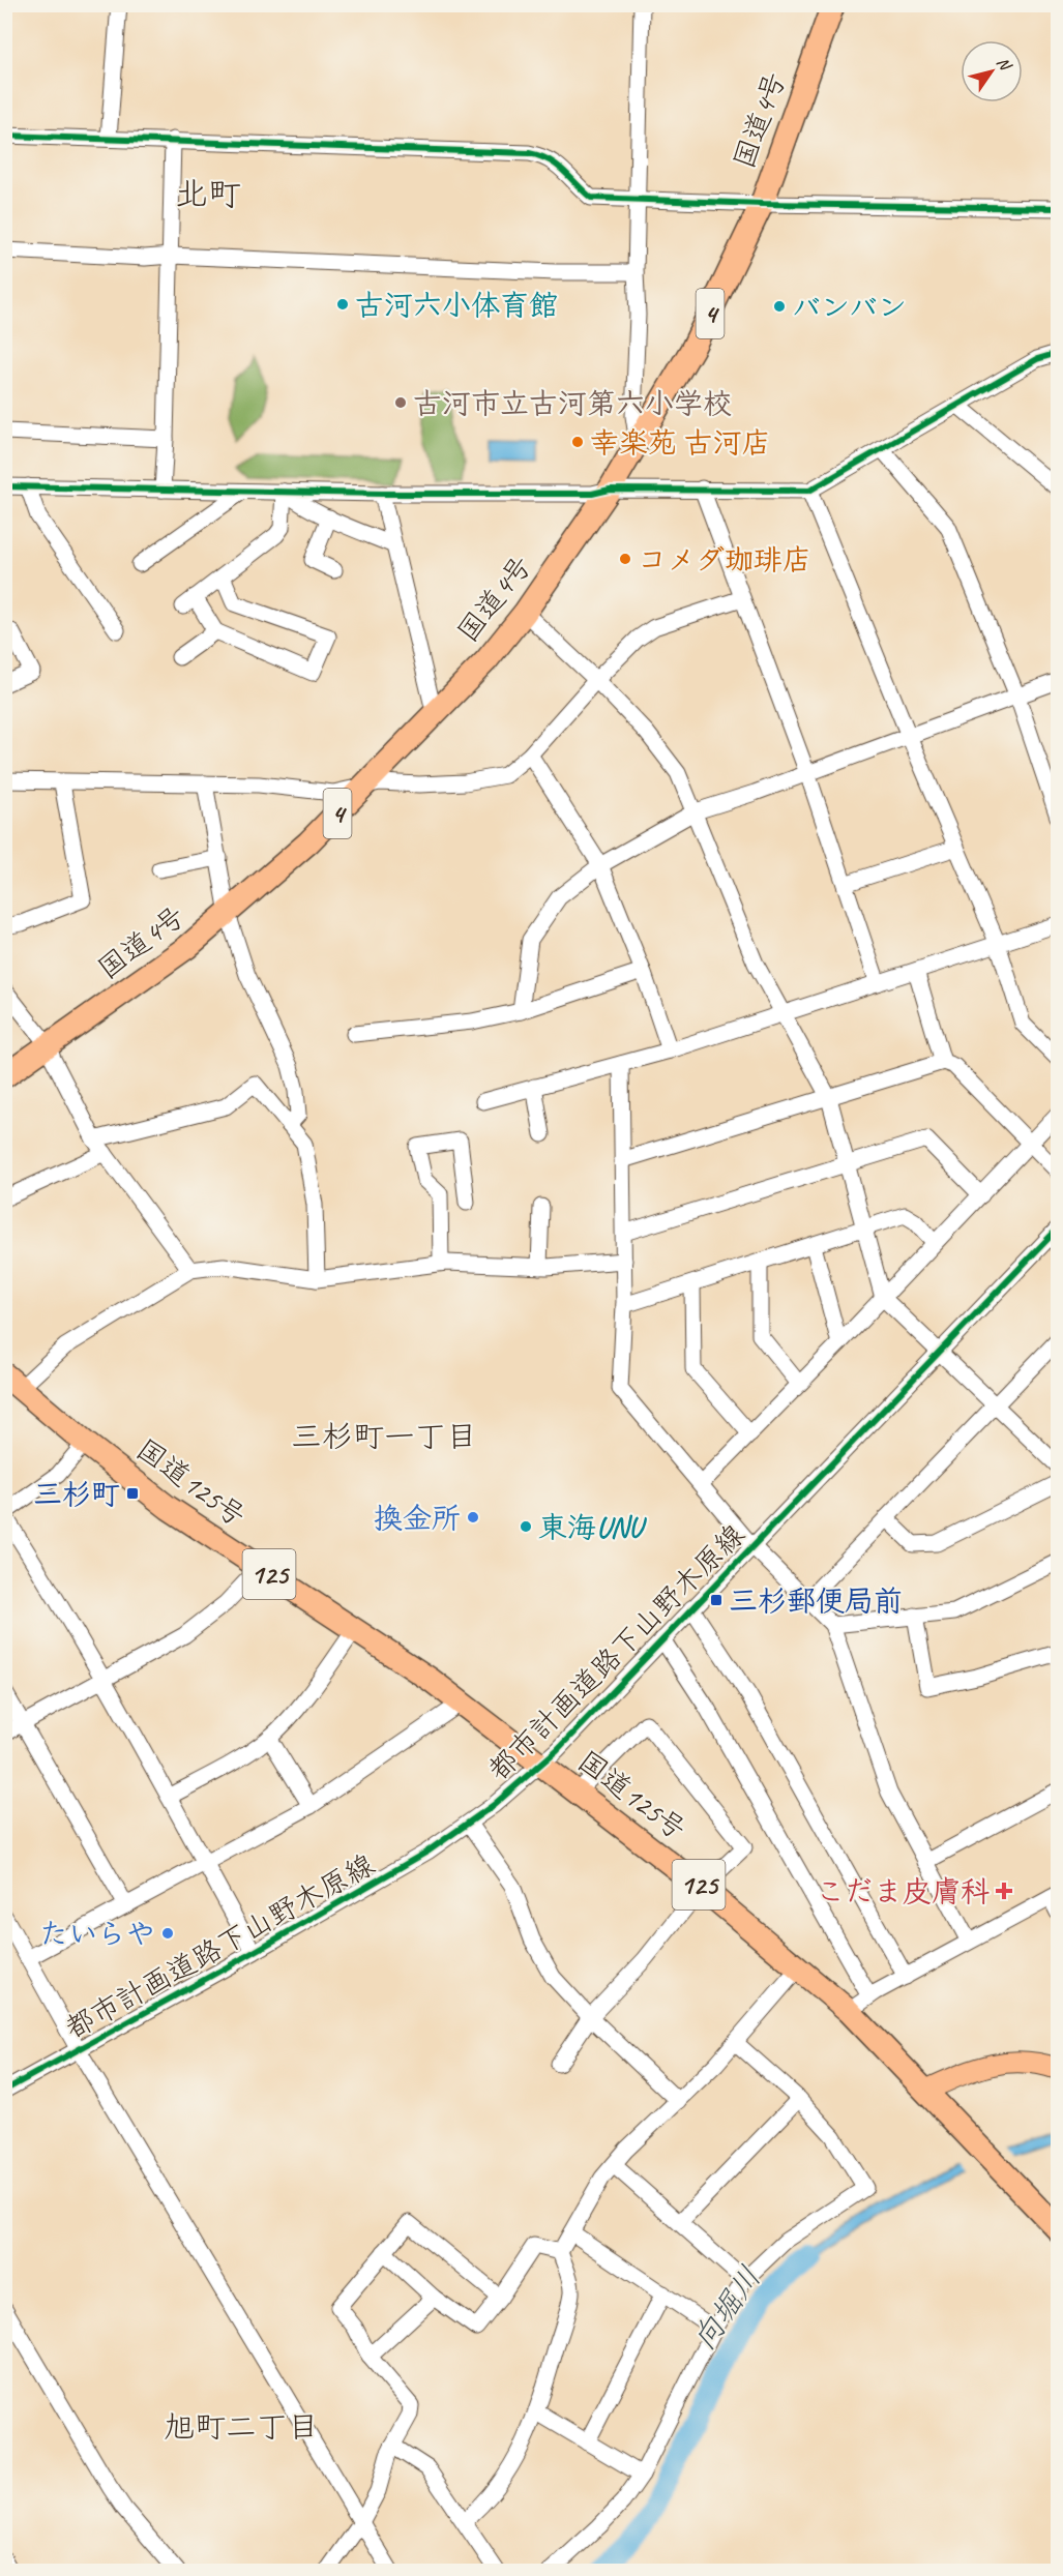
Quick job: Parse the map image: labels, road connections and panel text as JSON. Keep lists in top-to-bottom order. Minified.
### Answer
{"streets":{"highway":["国道4号","4","国道125号","125"],"street":["都市計画道路下山野木原線"]},"crossings":[["国道125号","都市計画道路下山野木原線"]],"districts":["北町","三杉町一丁目","旭町二丁目"],"water":["向堀川"],"places":{"other":["古河六小体育館","バンバン","古河市立古河第六小学校","幸楽苑 古河店","コメダ珈琲店","換金所","東海UNU","たいらや"],"transit":["三杉町","三杉郵便局前"],"health":["こだま皮膚科"]},"north":"top right"}
